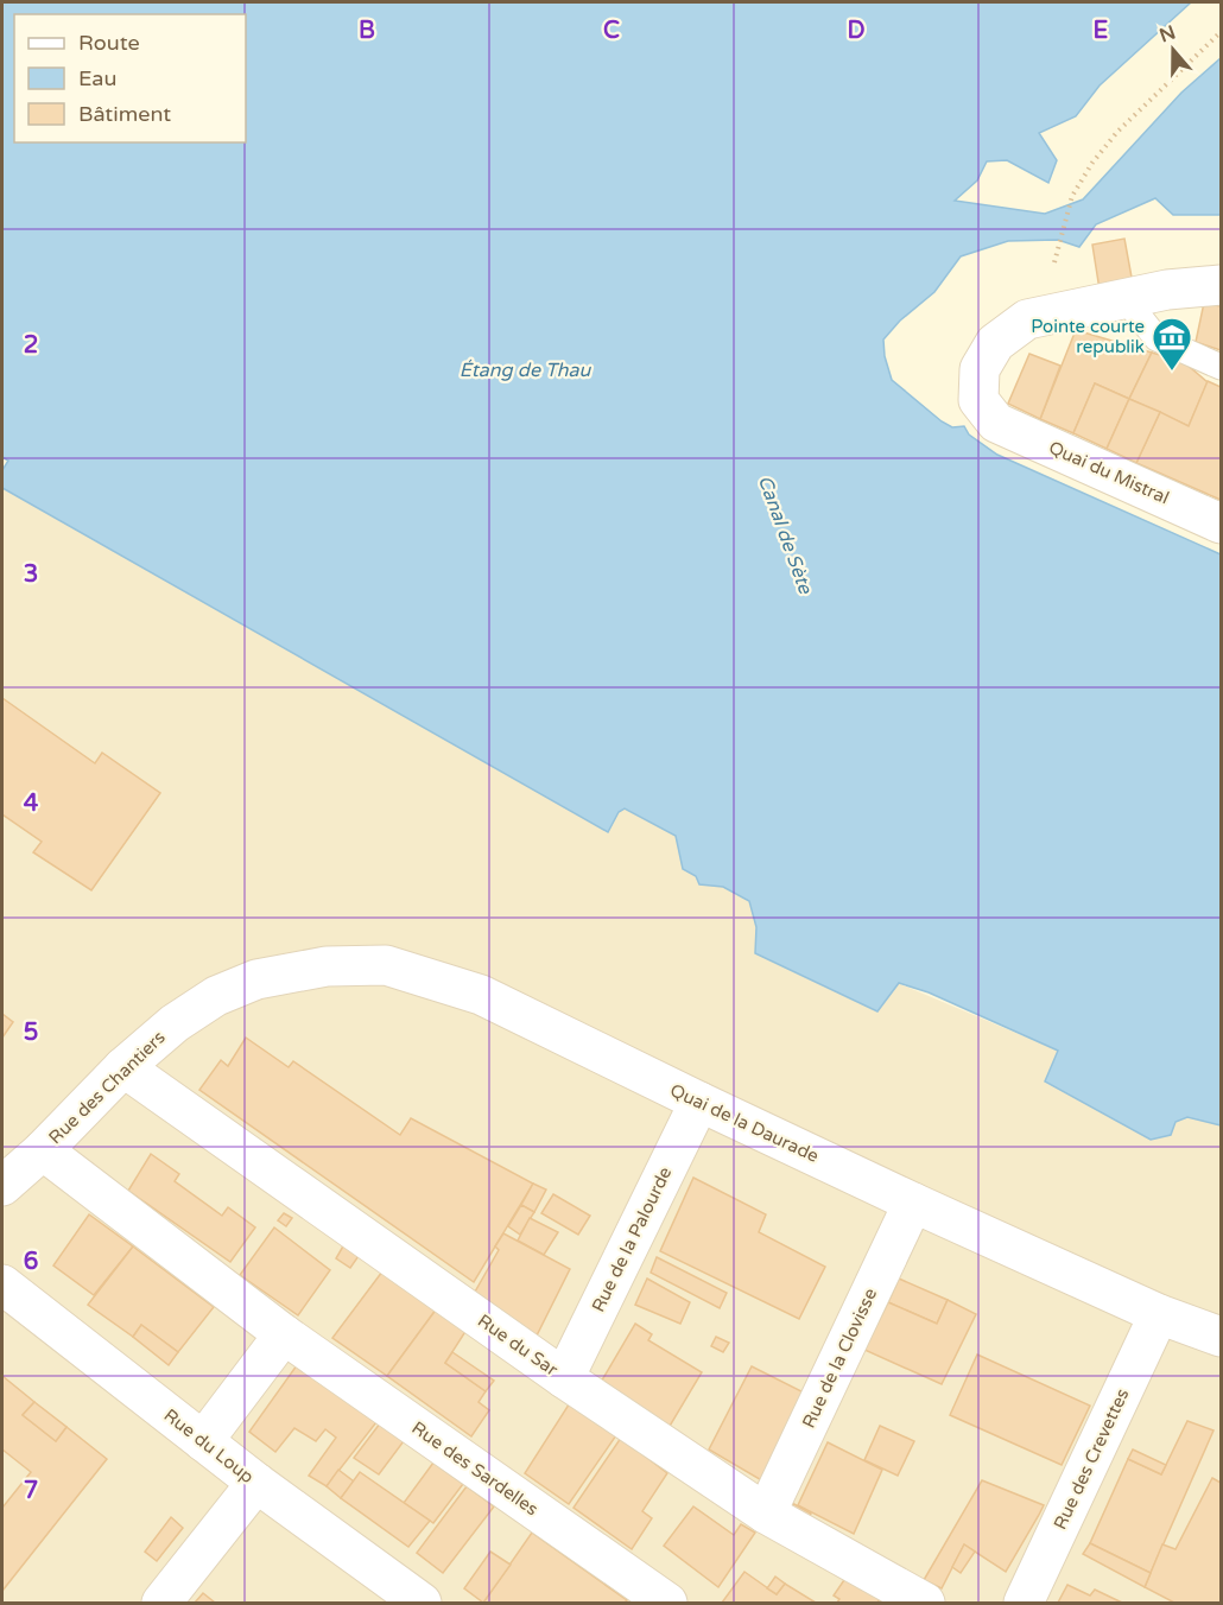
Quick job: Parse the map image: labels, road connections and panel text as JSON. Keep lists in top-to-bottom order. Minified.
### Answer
{"streets":{"street":["Quai du Mistral","Rue des Chantiers","Quai de la Daurade","Rue de la Palourde","Rue du Sar","Rue de la Clovisse","Rue du Loup","Rue des Crevettes","Rue des Sardelles"]},"crossings":[["Rue des Chantiers","Quai de la Daurade"],["Rue des Chantiers","Rue du Sar"],["Rue des Chantiers","Rue des Sardelles"],["Quai de la Daurade","Rue de la Palourde"],["Quai de la Daurade","Rue de la Clovisse"],["Quai de la Daurade","Rue des Crevettes"],["Rue de la Palourde","Rue du Sar"],["Rue du Sar","Rue de la Clovisse"]],"water":["Étang de Thau","Canal de Sète"],"places":{"museum":["Pointe courte republik"]},"legend":["Route","Eau","Bâtiment"],"north":"top","grid":{"columns":["B","C","D","E"],"rows":["2","3","4","5","6","7"]}}
